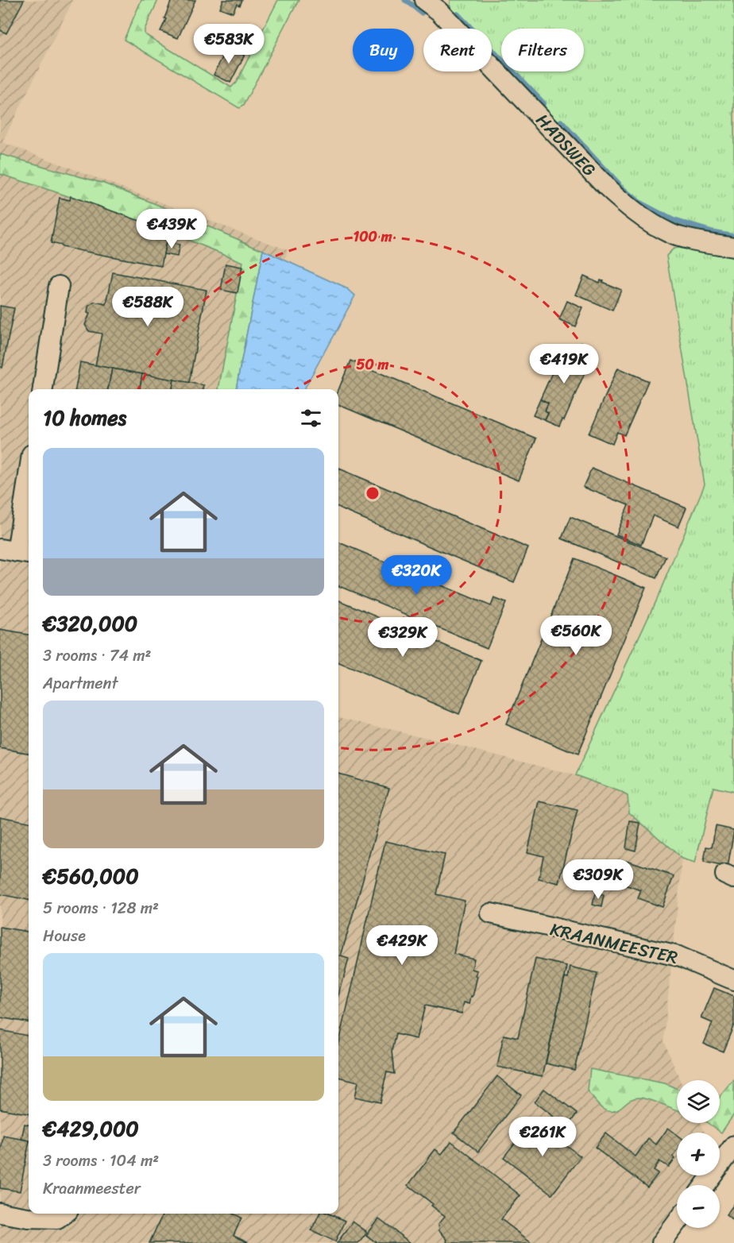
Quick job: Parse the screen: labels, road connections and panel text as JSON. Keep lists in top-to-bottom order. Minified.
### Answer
{"streets":{"street":["HADSWEG","KRAANMEESTER"]},"page":{"price":["€583K","€439K","€588K","€419K","€320K","€560K","€329K","€309K","€429K","€261K"],"chip":["Buy","Rent","Filters"],"heading":"10 homes","list":[{"name":"€320,000","note":"3 rooms · 74 m² · Apartment"},{"name":"€560,000","note":"5 rooms · 128 m² · House"},{"name":"€429,000","note":"3 rooms · 104 m² · Kraanmeester"}],"map_buttons":["+","−"]},"rings":["100 m","50 m"]}
